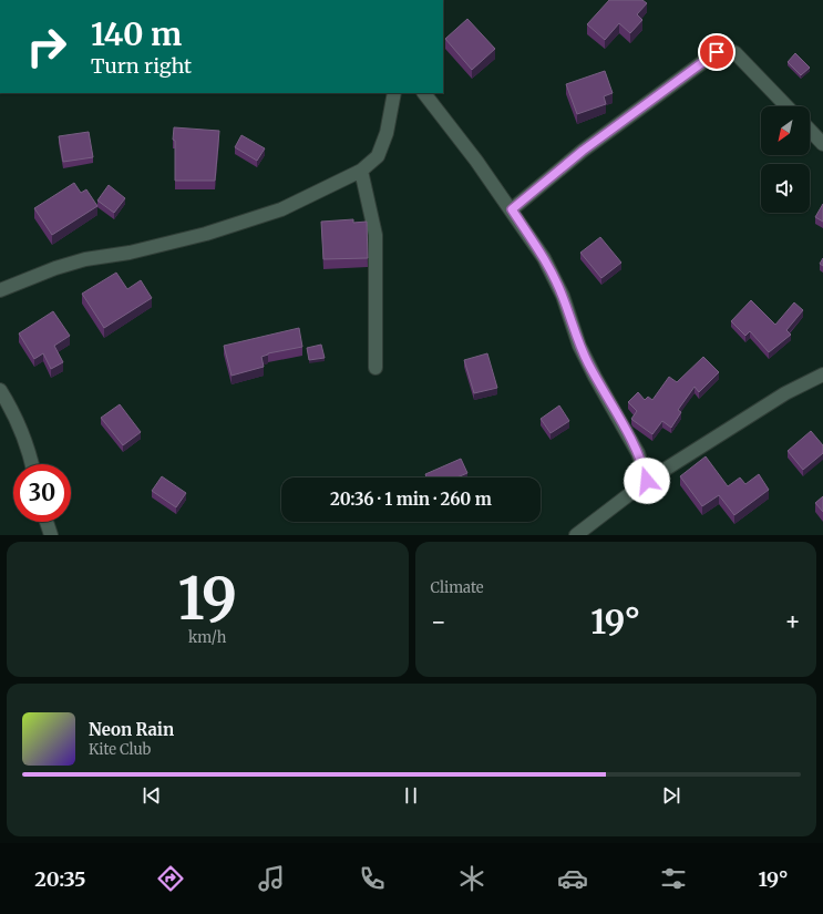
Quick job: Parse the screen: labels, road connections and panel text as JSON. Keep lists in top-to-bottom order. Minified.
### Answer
{"north":"bottom left","page":{"turn":["140 m","Turn right"],"limit":"30","trip":"20:36 · 1 min · 260 m","tile":[["19","km/h"],"Climate"],"heat":["−","19°","+"],"song":["Neon Rain","Kite Club"],"tabs":["20:35","19°"]}}
